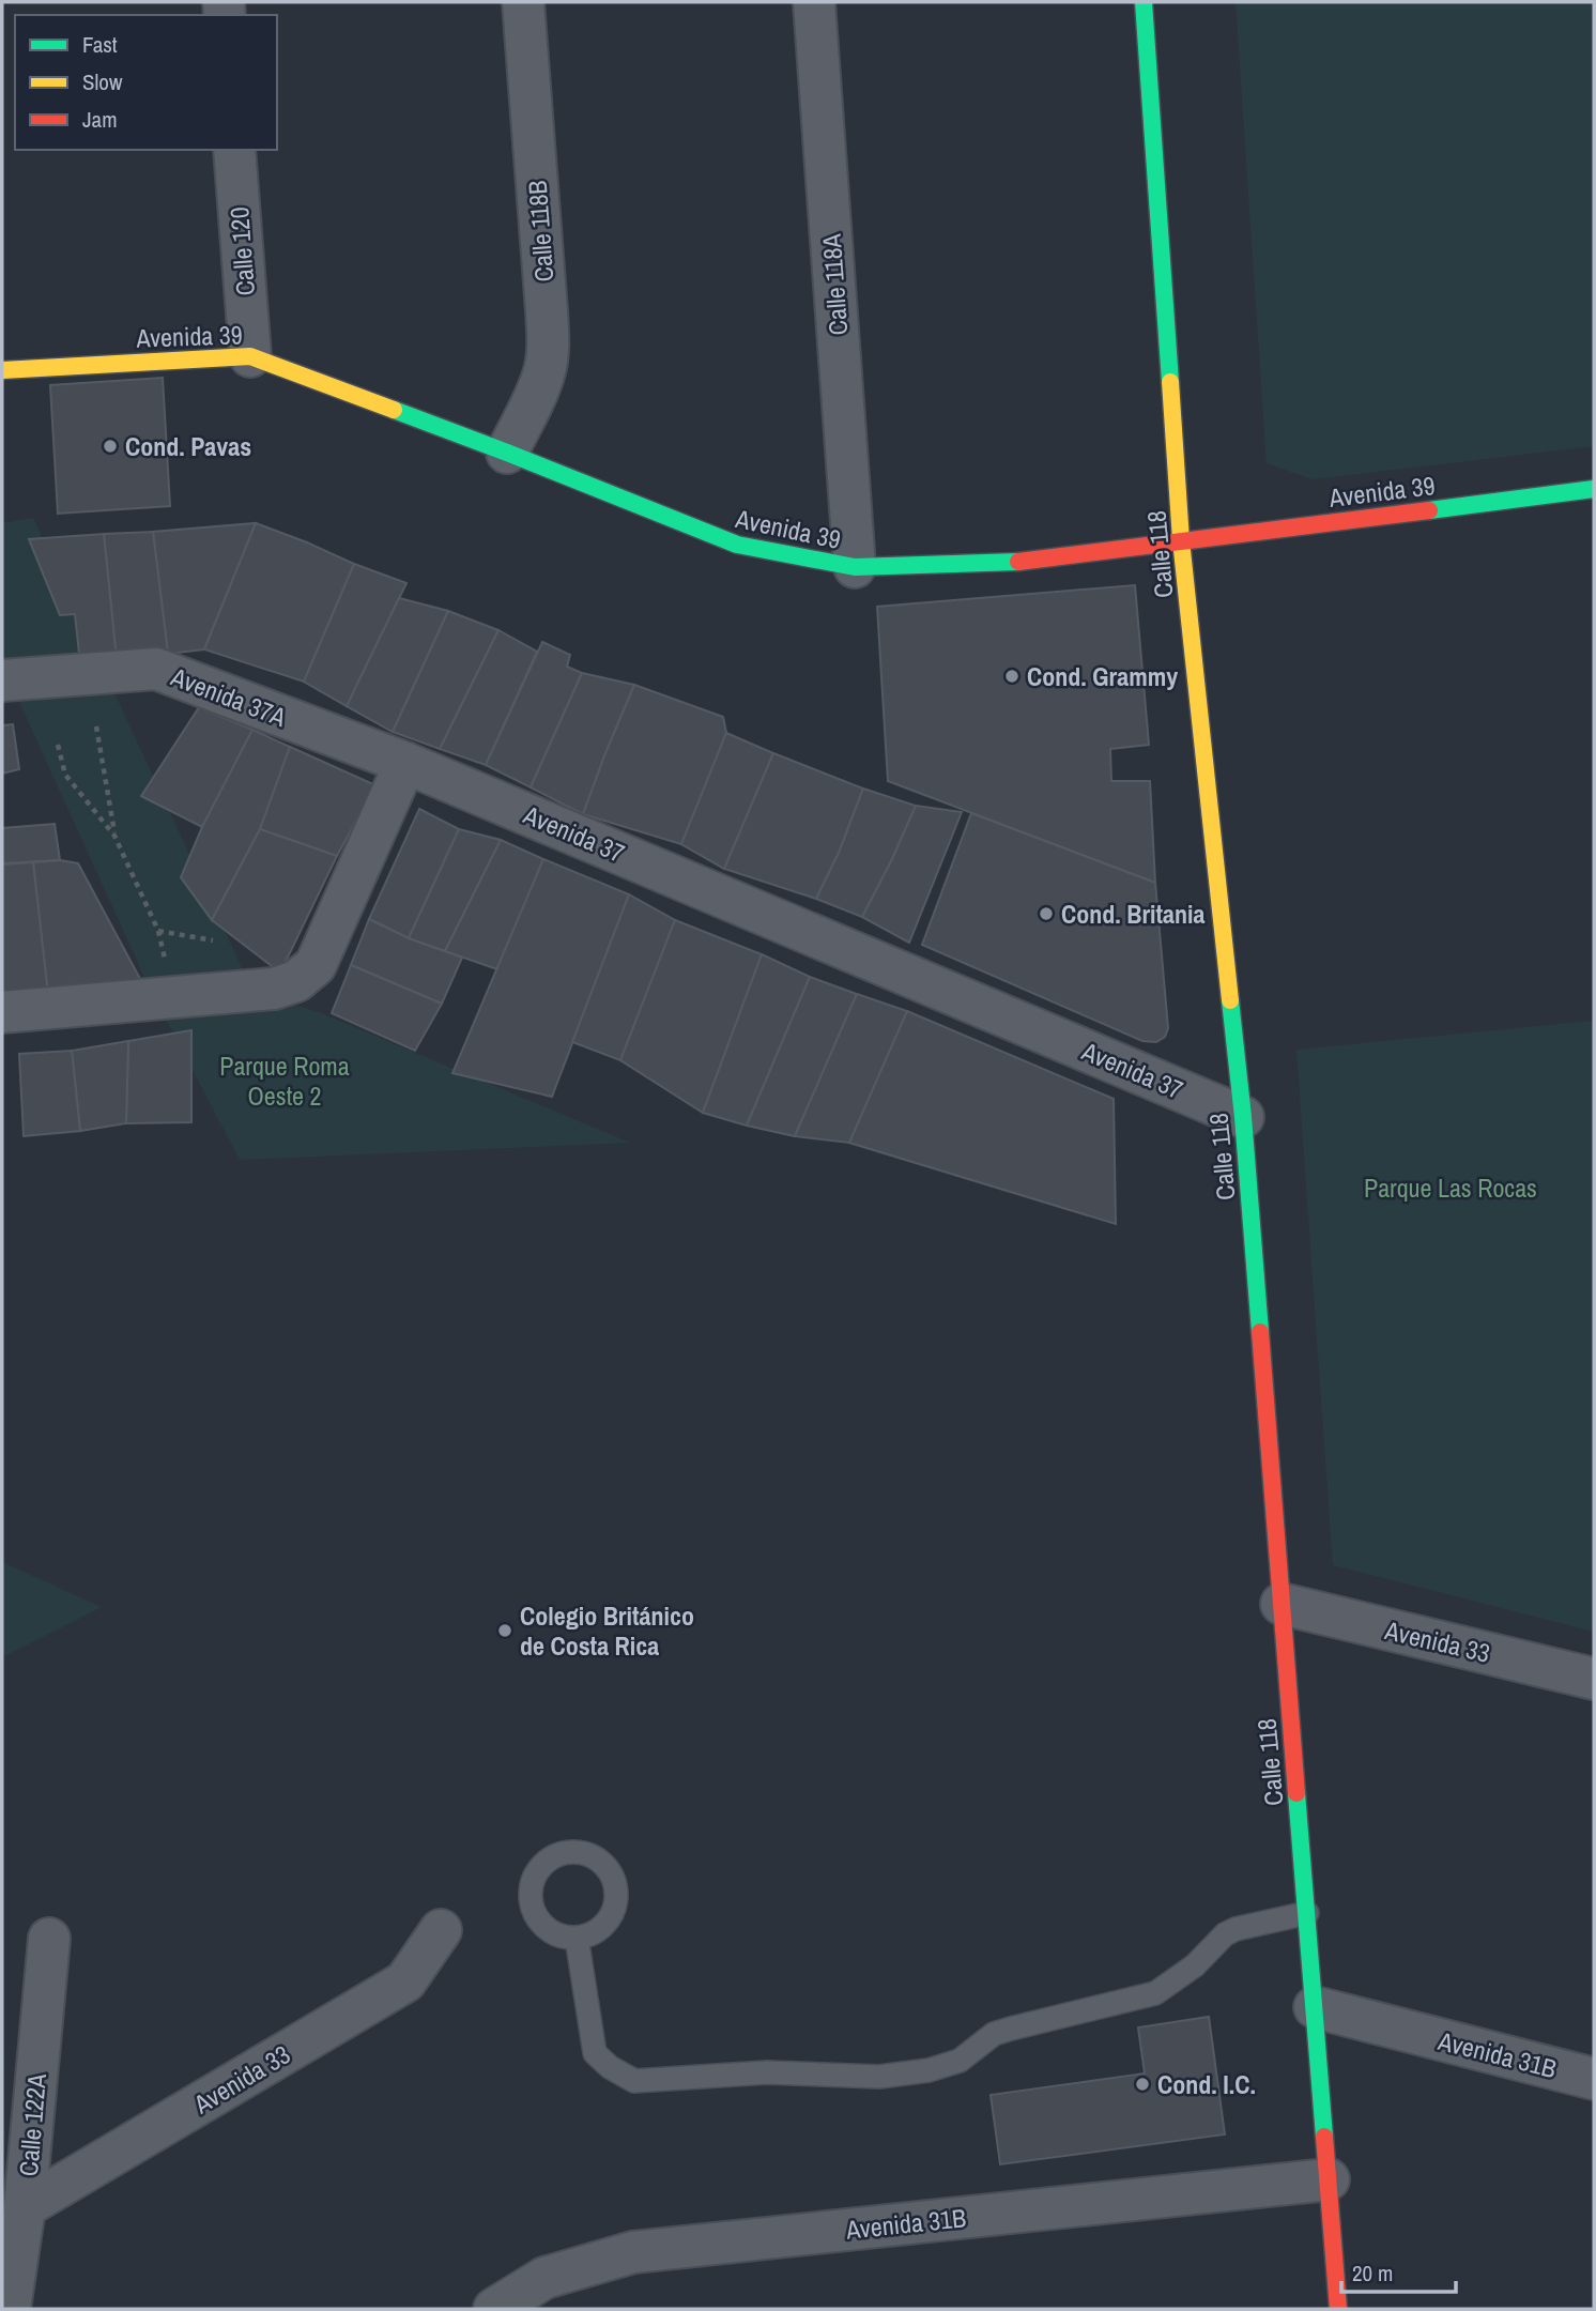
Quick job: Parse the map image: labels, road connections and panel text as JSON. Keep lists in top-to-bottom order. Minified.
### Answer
{"streets":{"street":["Calle 118B","Calle 120","Calle 118A","Avenida 39","Calle 118","Avenida 37A","Avenida 37","Avenida 33","Avenida 31B","Calle 122A"]},"crossings":[["Calle 118B","Avenida 39"],["Calle 120","Avenida 39"],["Calle 118A","Avenida 39"],["Avenida 39","Calle 118"],["Calle 118","Avenida 37"],["Calle 118","Avenida 33"],["Calle 118","Avenida 31B"],["Avenida 37A","Avenida 37"],["Avenida 33","Calle 122A"]],"parks":["Parque Roma Oeste 2","Parque Las Rocas"],"places":["Cond. Pavas","Cond. Grammy","Cond. Britania","Colegio Británico de Costa Rica","Cond. I.C."],"legend":["Fast","Slow","Jam"],"scale_bar":"20 m"}
